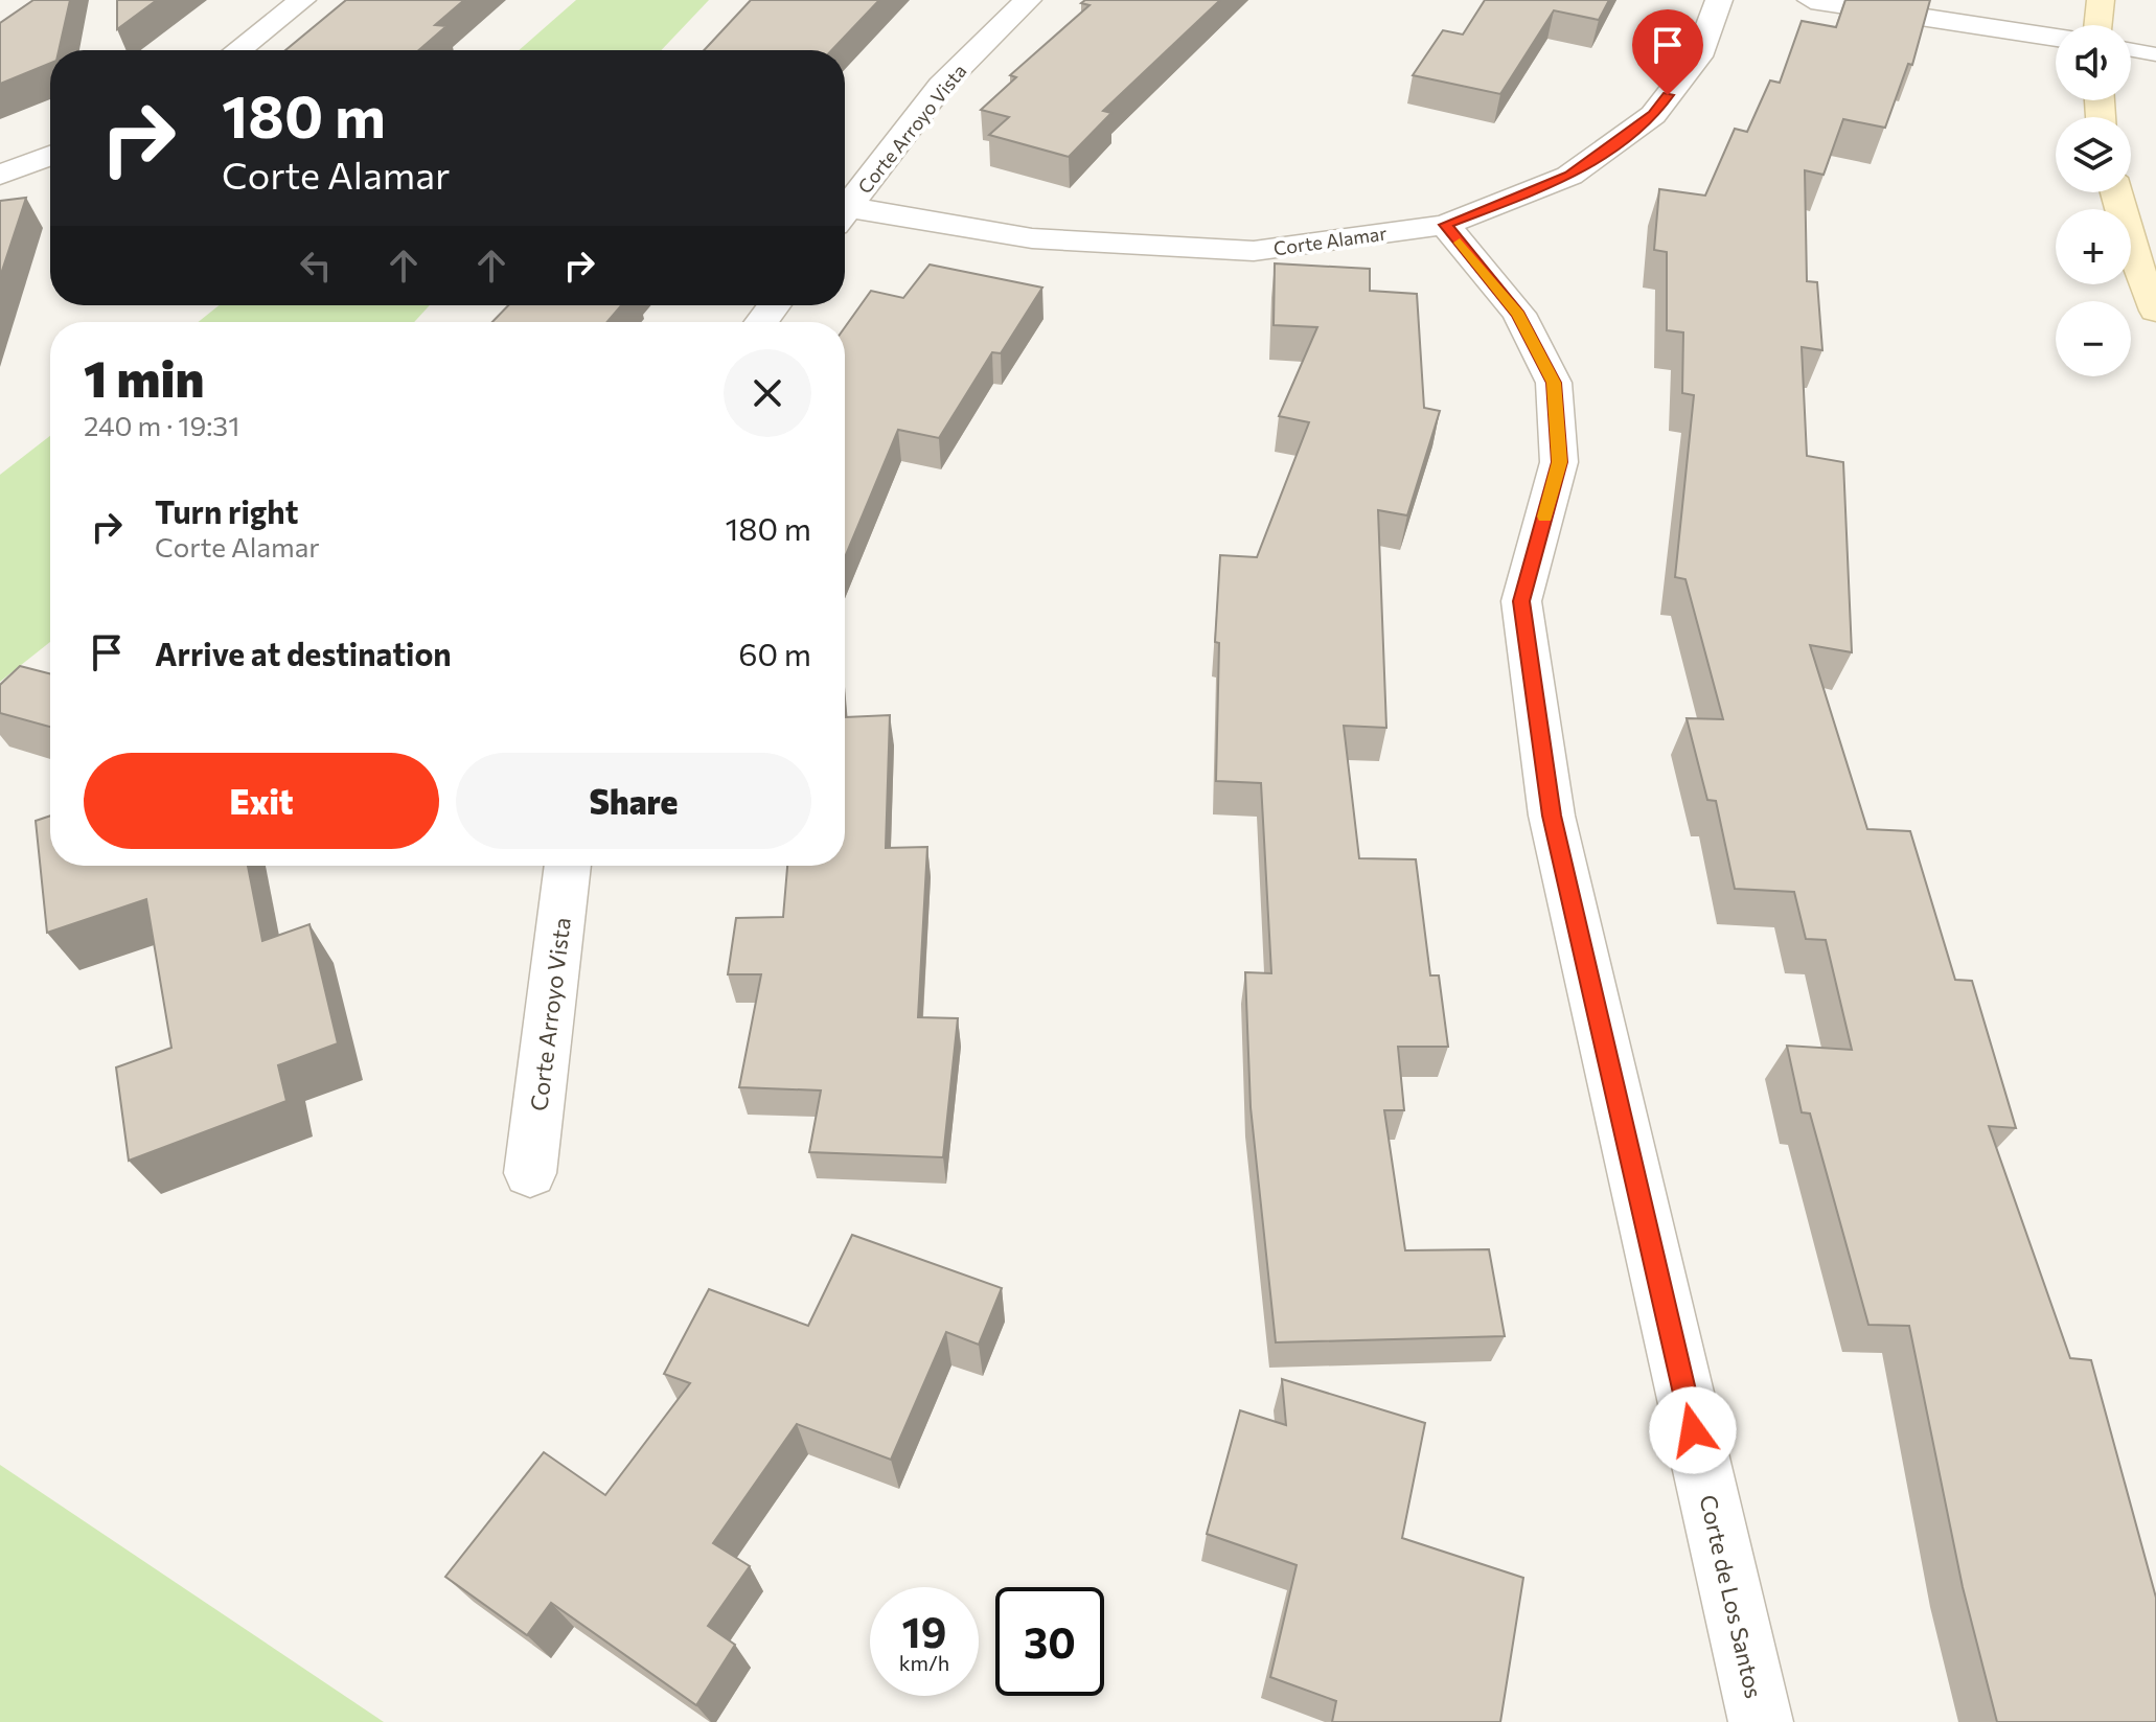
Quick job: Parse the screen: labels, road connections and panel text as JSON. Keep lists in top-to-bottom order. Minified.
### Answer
{"streets":{"street":["Corte Arroyo Vista","Corte Alamar","Corte de Los Santos"]},"crossings":[["Corte Alamar","Corte de Los Santos"]],"page":{"map_buttons":["+","−"],"turn":["180 m","Corte Alamar"],"heading":["1 min","240 m · 19:31"],"list":[{"name":"Turn right","note":"Corte Alamar","value":"180 m"},{"name":"Arrive at destination","value":"60 m"}],"buttons":["Exit","Share"],"speed":"19 km/h","limit":"30"}}
